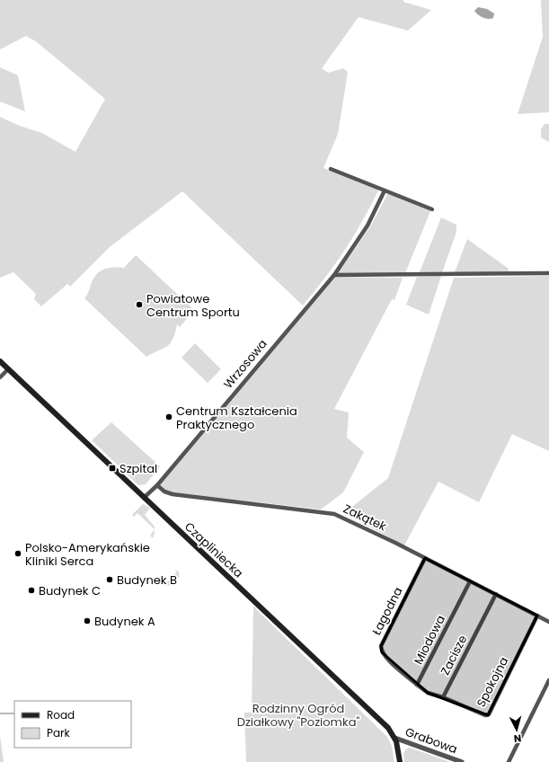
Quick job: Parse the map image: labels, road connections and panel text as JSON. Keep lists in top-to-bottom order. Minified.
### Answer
{"streets":{"main road":["Czapliniecka"],"street":["Wrzosowa","Zakątek","Łagodna","Miodowa","Zacisze","Spokojna","Grabowa"]},"crossings":[["Wrzosowa","Zakątek"],["Wrzosowa","Czapliniecka"],["Zakątek","Łagodna"],["Zakątek","Miodowa"],["Zakątek","Zacisze"],["Zakątek","Spokojna"],["Czapliniecka","Grabowa"],["Łagodna","Miodowa"],["Zacisze","Spokojna"]],"parks":["Rodzinny Ogród Działkowy \"Poziomka\""],"places":{"other":["Powiatowe Centrum Sportu","Centrum Kształcenia Praktycznego","Polsko-Amerykańskie Kliniki Serca","Budynek B","Budynek C","Budynek A"],"transit":["Szpital"]},"legend":["Road","Park"],"north":"bottom"}
